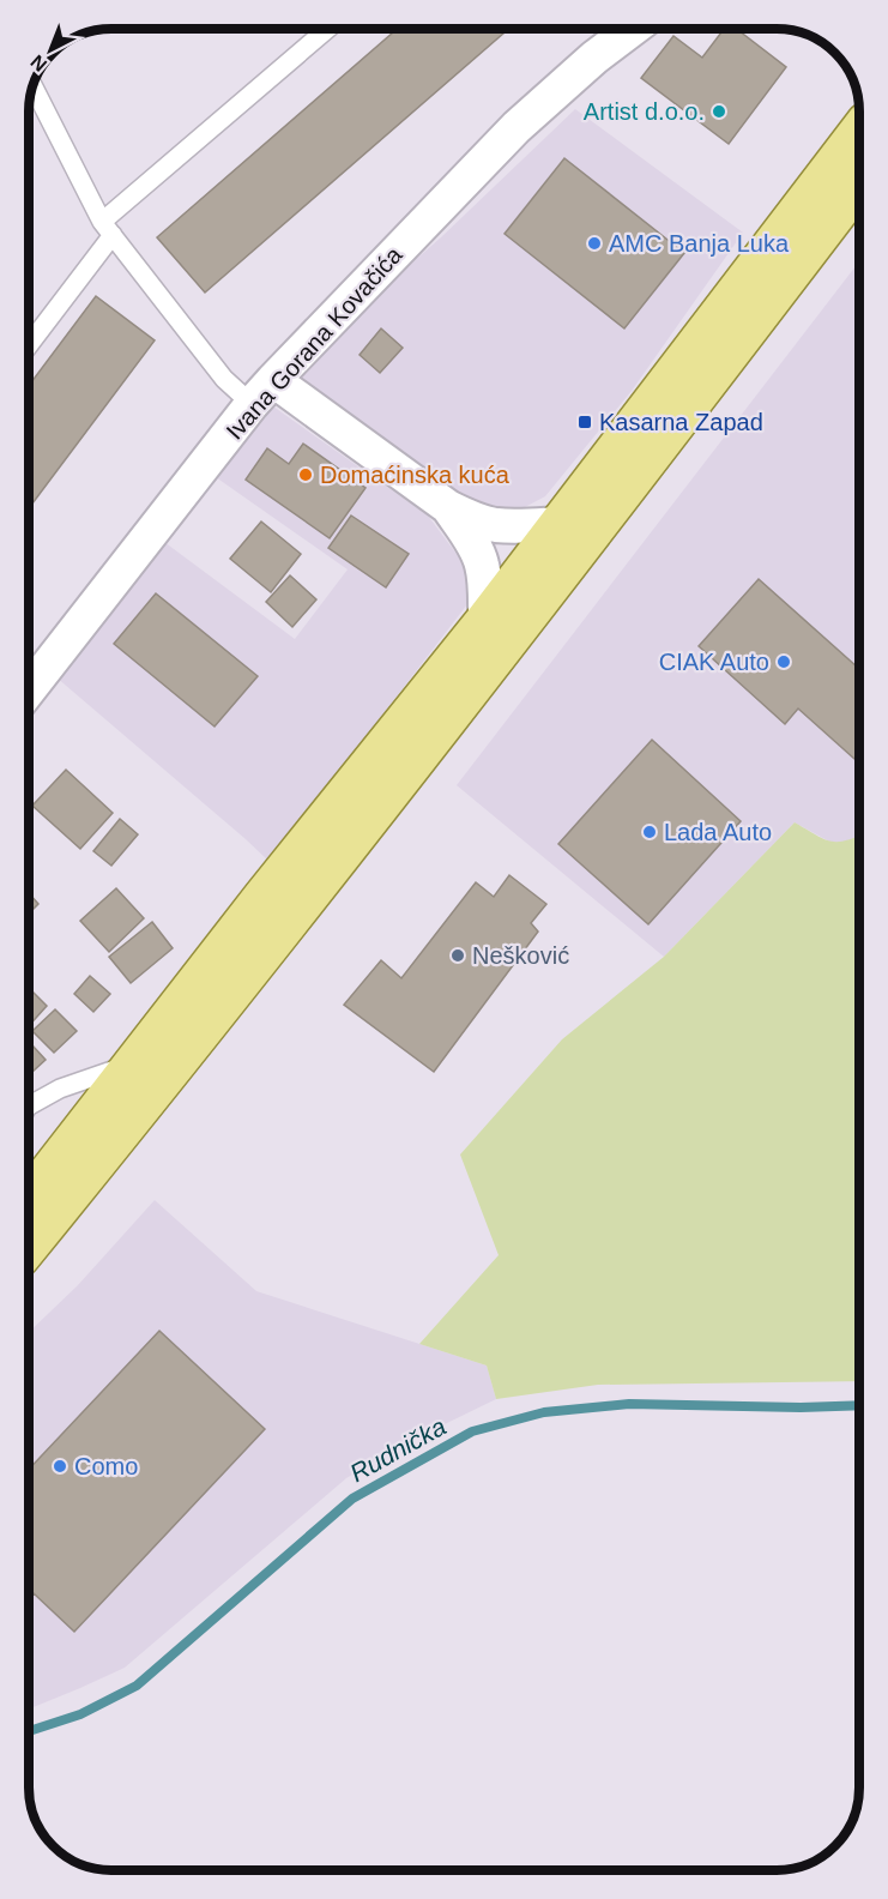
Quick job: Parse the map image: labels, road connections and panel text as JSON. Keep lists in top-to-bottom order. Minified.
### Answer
{"streets":{"street":["Ivana Gorana Kovačića"]},"water":["Rudnička"],"places":{"other":["Artist d.o.o.","AMC Banja Luka","Domaćinska kuća","CIAK Auto","Lada Auto","Nešković","Como"],"transit":["Kasarna Zapad"]},"north":"bottom left"}
